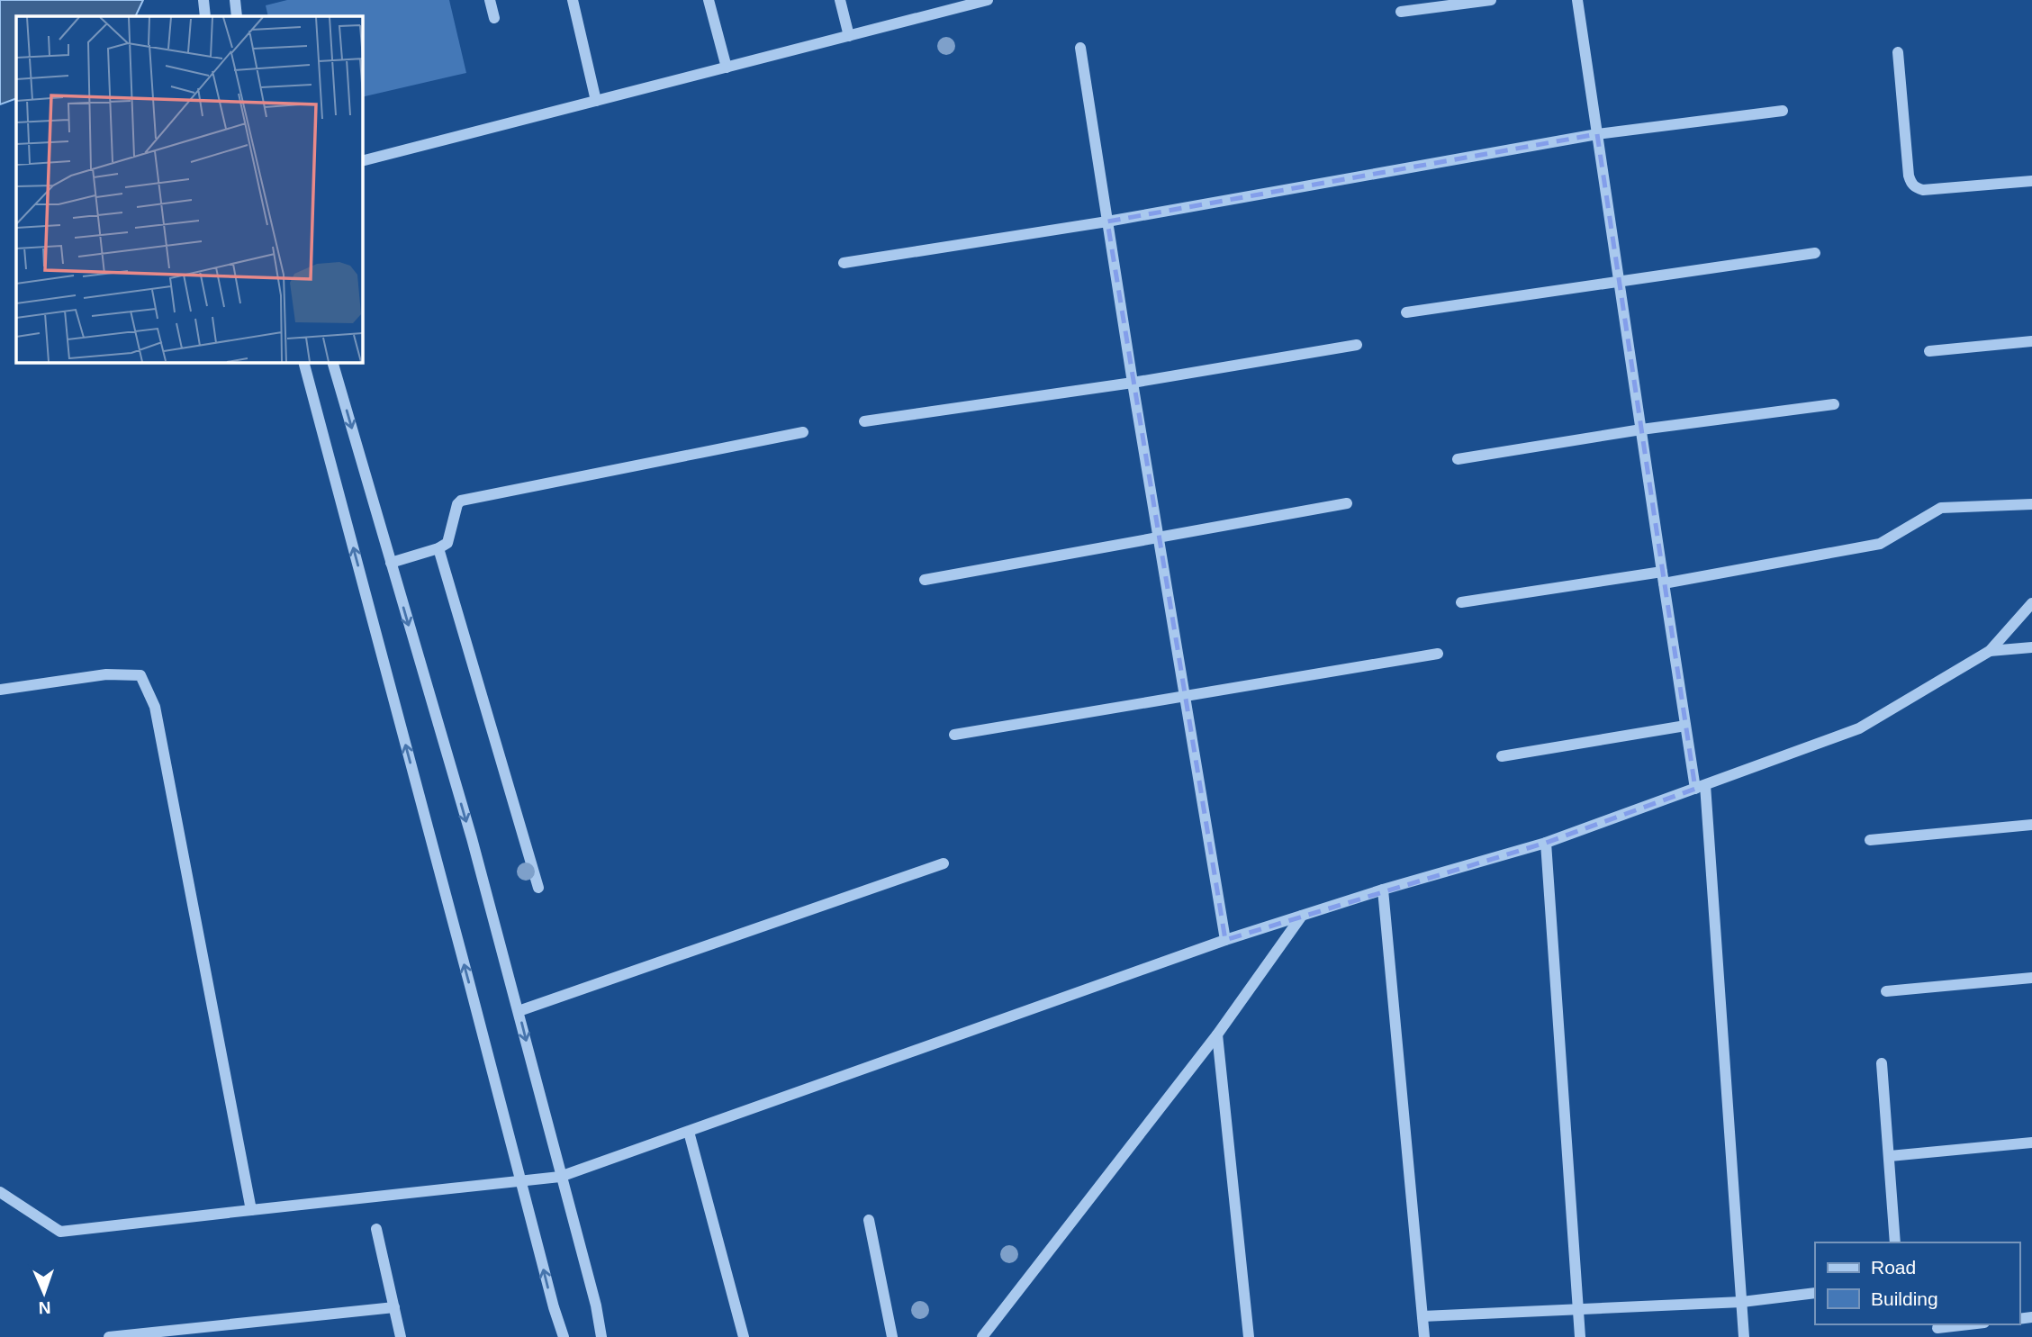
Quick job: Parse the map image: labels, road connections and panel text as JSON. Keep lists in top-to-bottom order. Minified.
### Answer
{"legend":["Road","Building"],"north":"bottom"}
